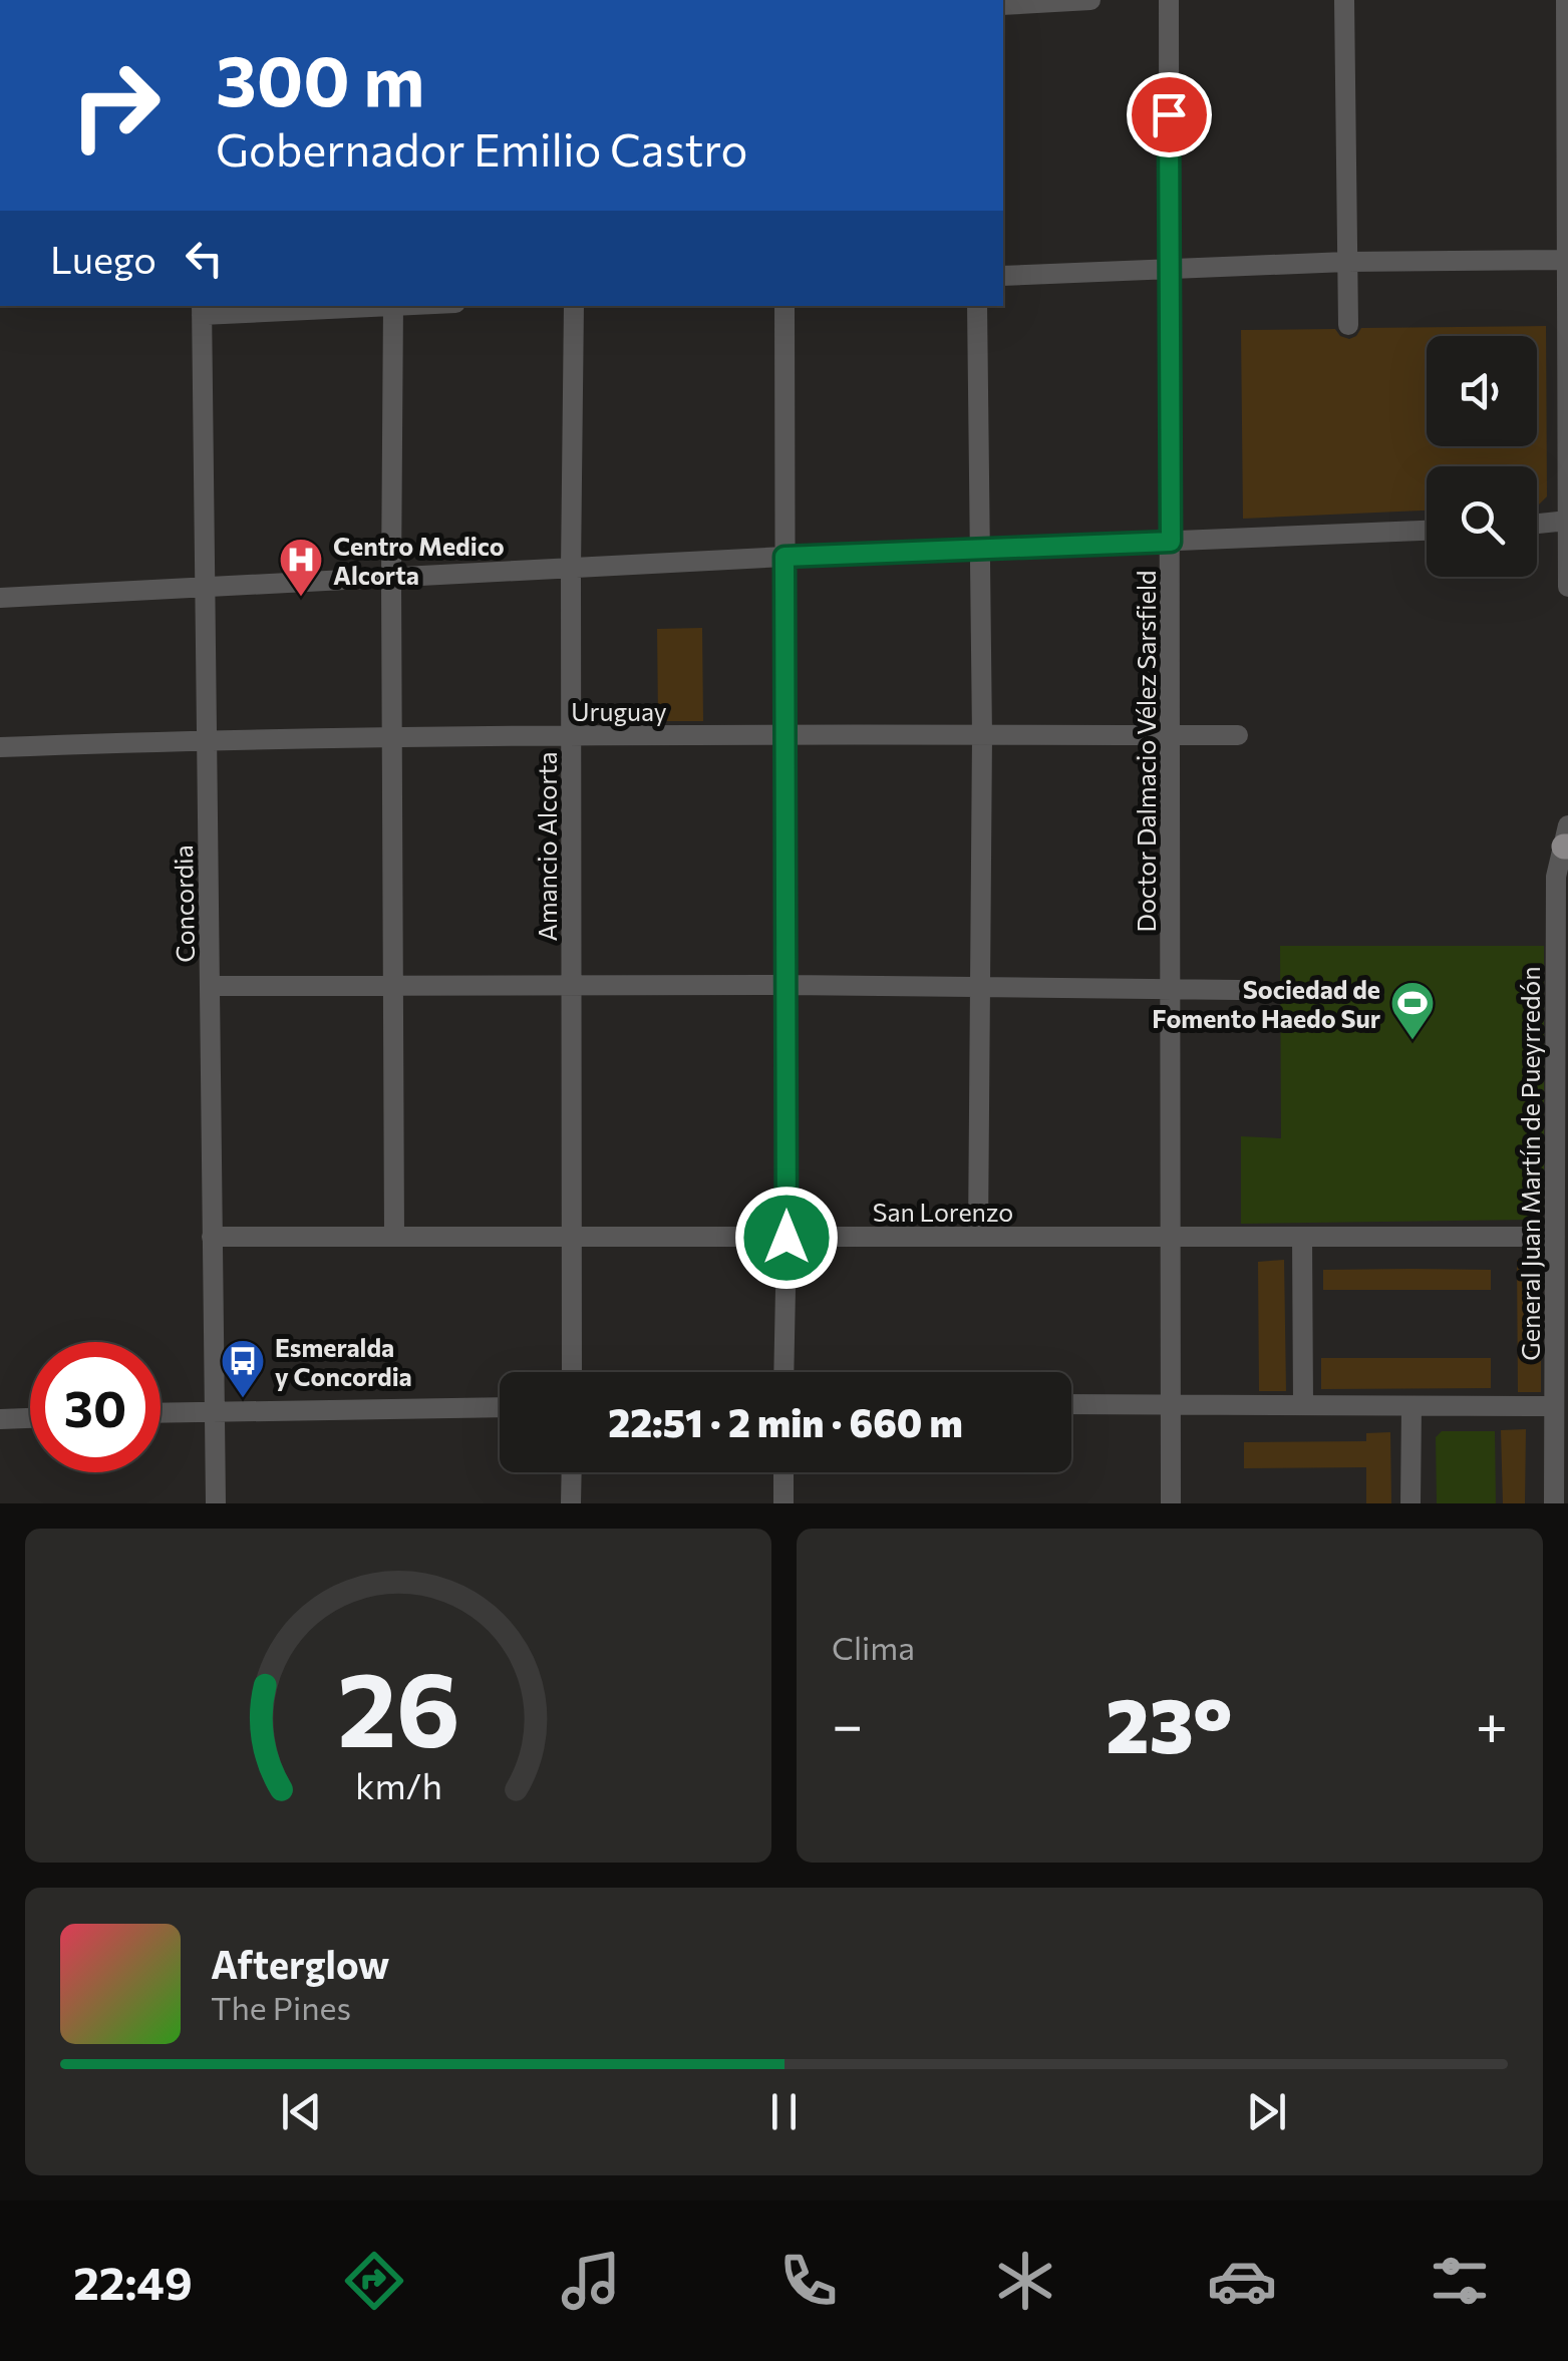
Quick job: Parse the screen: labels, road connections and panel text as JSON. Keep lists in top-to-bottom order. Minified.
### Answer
{"streets":{"street":["Uruguay","Doctor Dalmacio Vélez Sarsfield","Amancio Alcorta","Concordia","General Juan Martín de Pueyrredón","San Lorenzo"]},"crossings":[["Uruguay","Doctor Dalmacio Vélez Sarsfield"],["Uruguay","Amancio Alcorta"],["Uruguay","Concordia"],["Doctor Dalmacio Vélez Sarsfield","San Lorenzo"],["Amancio Alcorta","San Lorenzo"],["Concordia","San Lorenzo"],["General Juan Martín de Pueyrredón","San Lorenzo"]],"places":{"hospital":["Centro Medico Alcorta"],"sports":["Sociedad de Fomento Haedo Sur"],"bus stop":["Esmeralda y Concordia"]},"page":{"turn":["300 m","Gobernador Emilio Castro"],"then":"Luego","limit":"30","trip":"22:51 · 2 min · 660 m","tile":"Clima","heat":["−","23°","+"],"song":["Afterglow","The Pines"],"tabs":"22:49","gauge":["26","km/h"]}}
